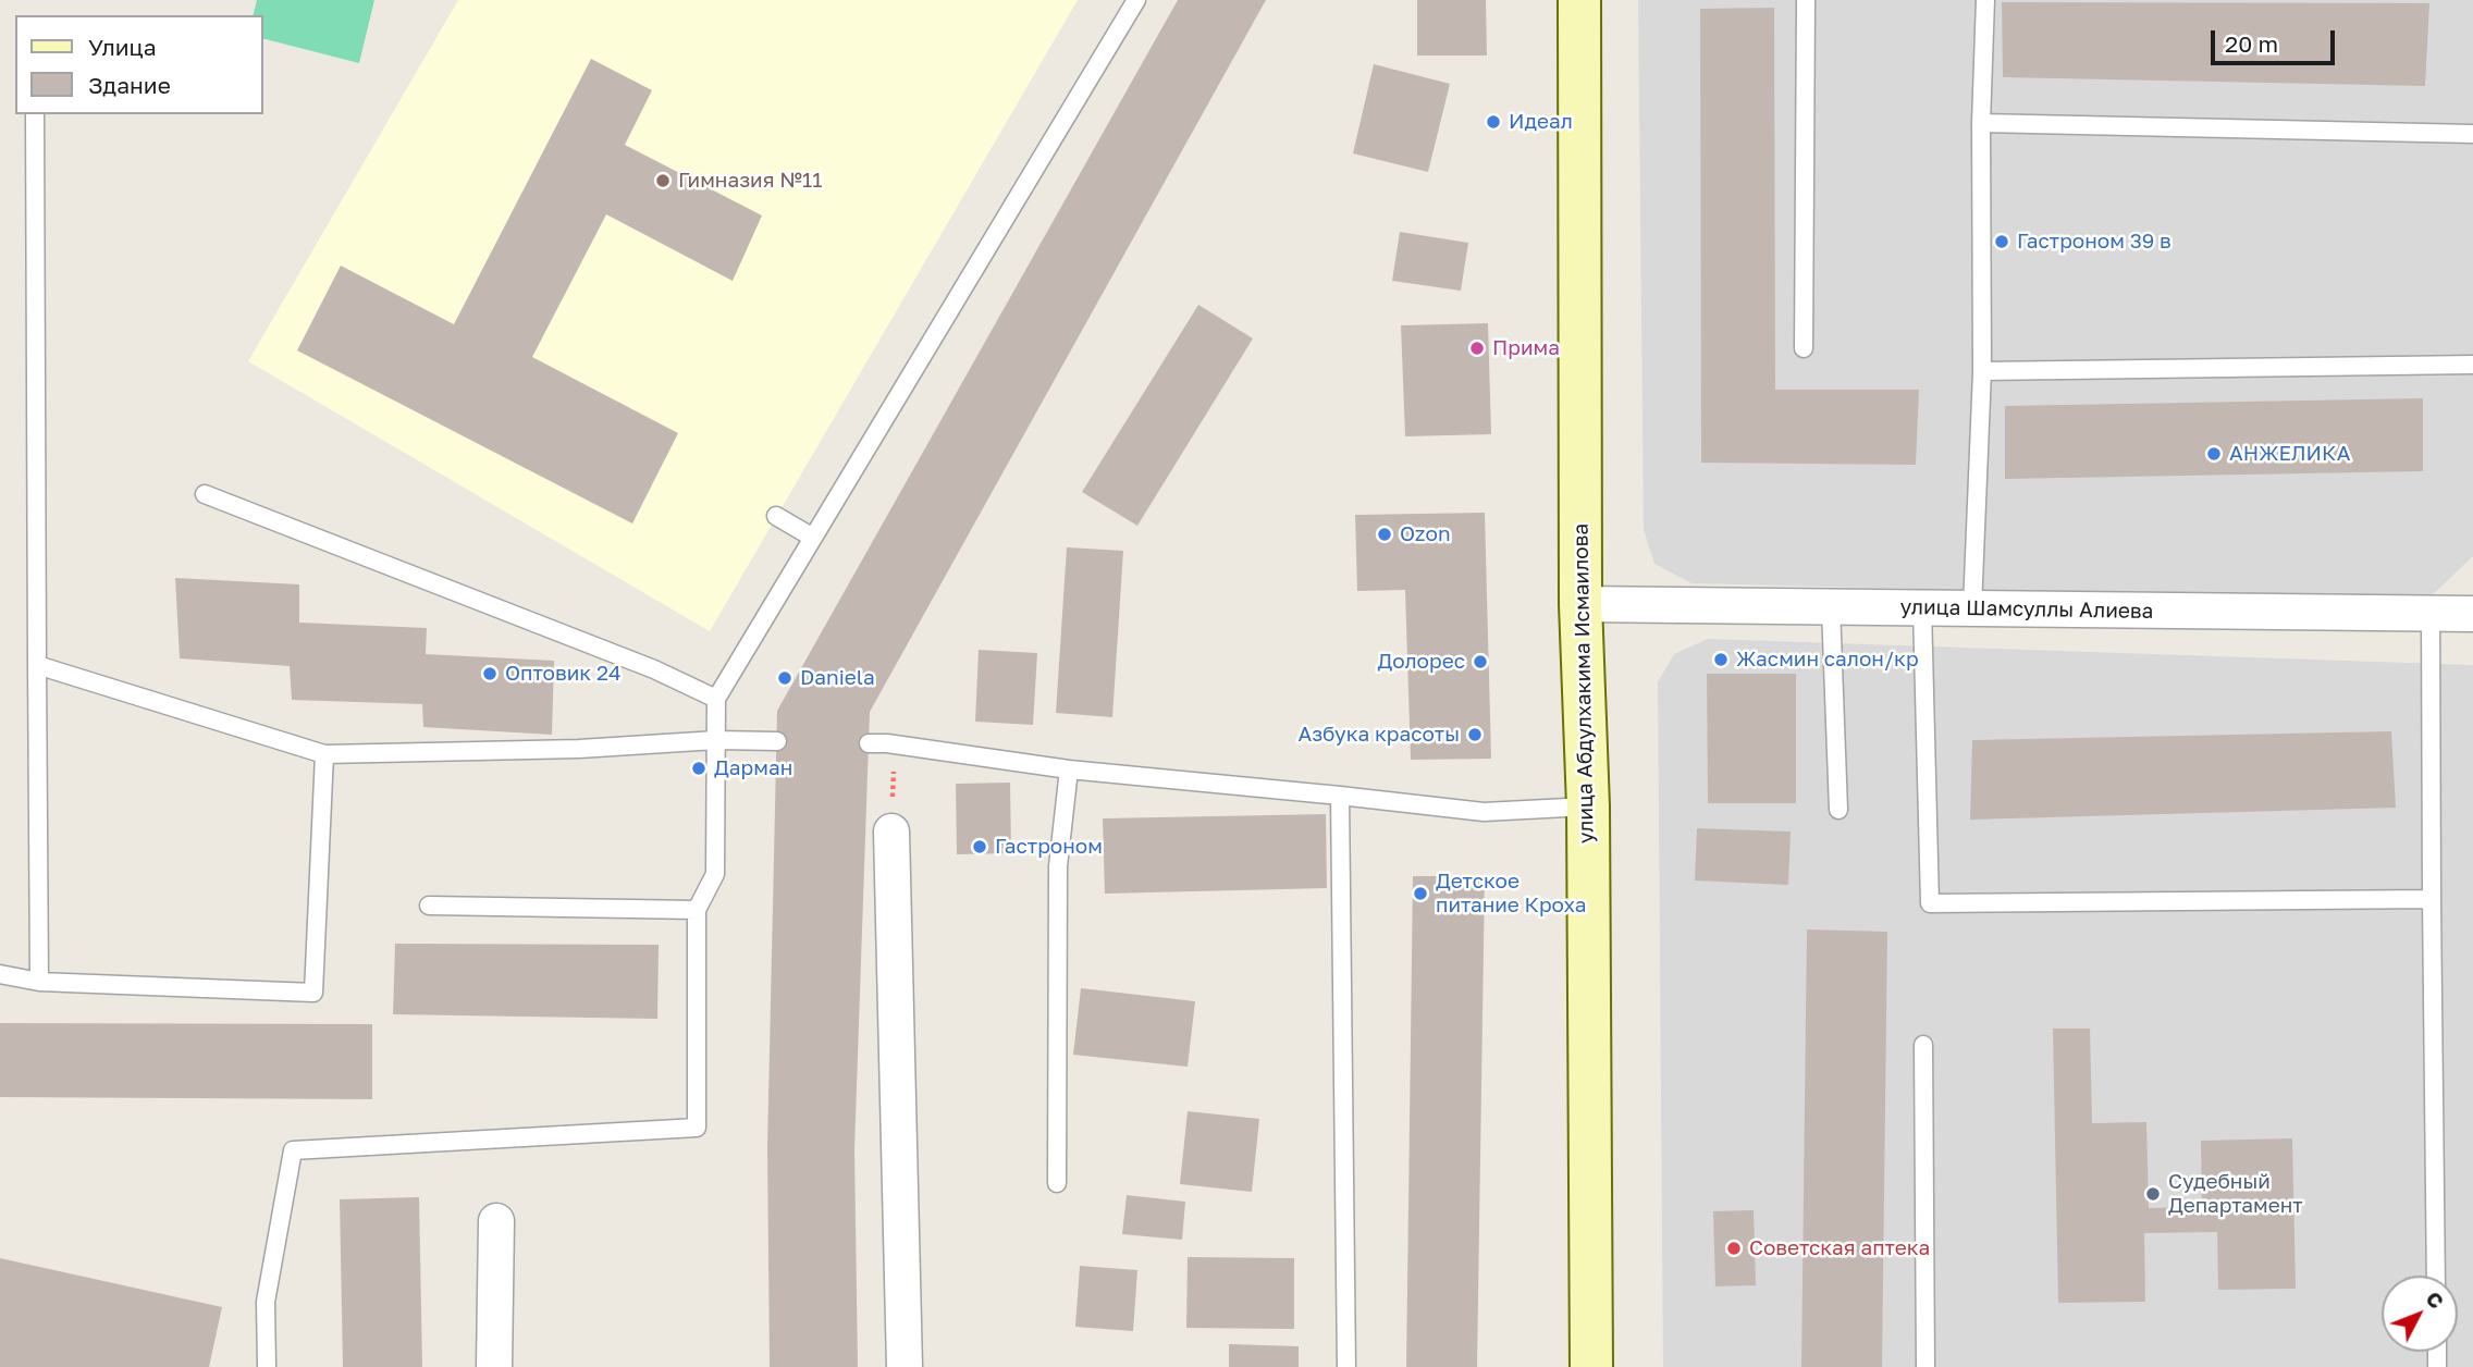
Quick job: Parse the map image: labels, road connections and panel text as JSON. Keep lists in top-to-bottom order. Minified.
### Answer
{"streets":{"main road":["улица Абдулхакима Исмаилова"],"street":["улица Шамсуллы Алиева"]},"crossings":[["улица Шамсуллы Алиева","улица Абдулхакима Исмаилова"]],"places":["Идеал","Гимназия №11","Гастроном 39 в","Прима","АНЖЕЛИКА","Ozon","Жасмин салон/кр","Долорес","Оптовик 24","Daniela","Азбука красоты","Дарман","Гастроном","Детское питание Кроха","Судебный Департамент","Советская аптека"],"legend":["Улица","Здание"],"scale_bar":"20 m","north":"top right"}
